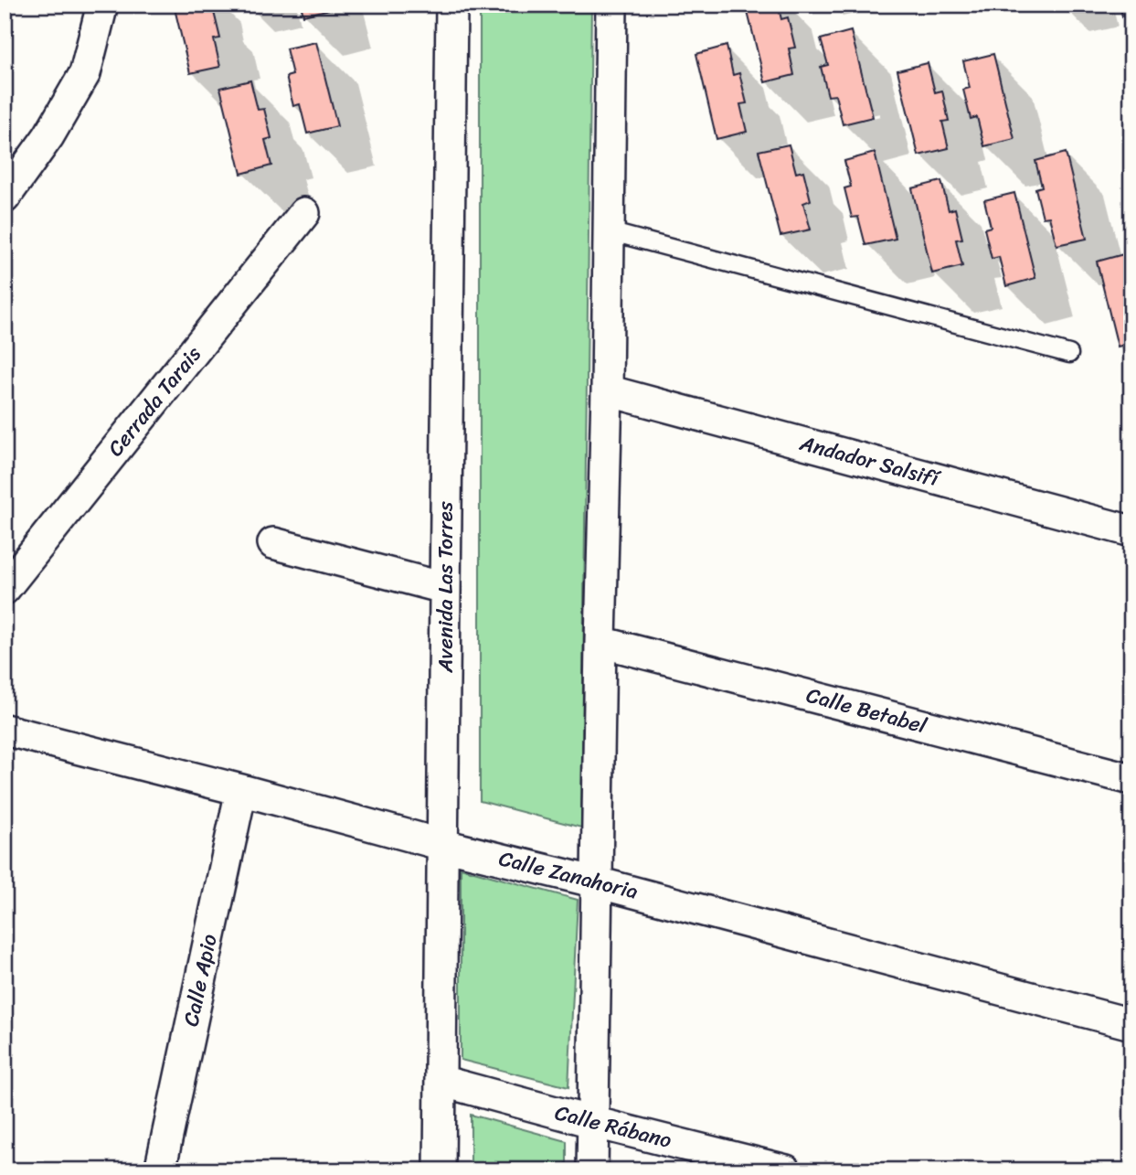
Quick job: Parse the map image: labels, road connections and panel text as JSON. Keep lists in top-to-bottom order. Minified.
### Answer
{"streets":{"street":["Cerrada Tarais","Andador Salsifí","Avenida Las Torres","Calle Betabel","Calle Zanahoria","Calle Apio","Calle Rábano"]},"crossings":[["Avenida Las Torres","Calle Zanahoria"],["Avenida Las Torres","Calle Rábano"],["Calle Zanahoria","Calle Apio"]]}
